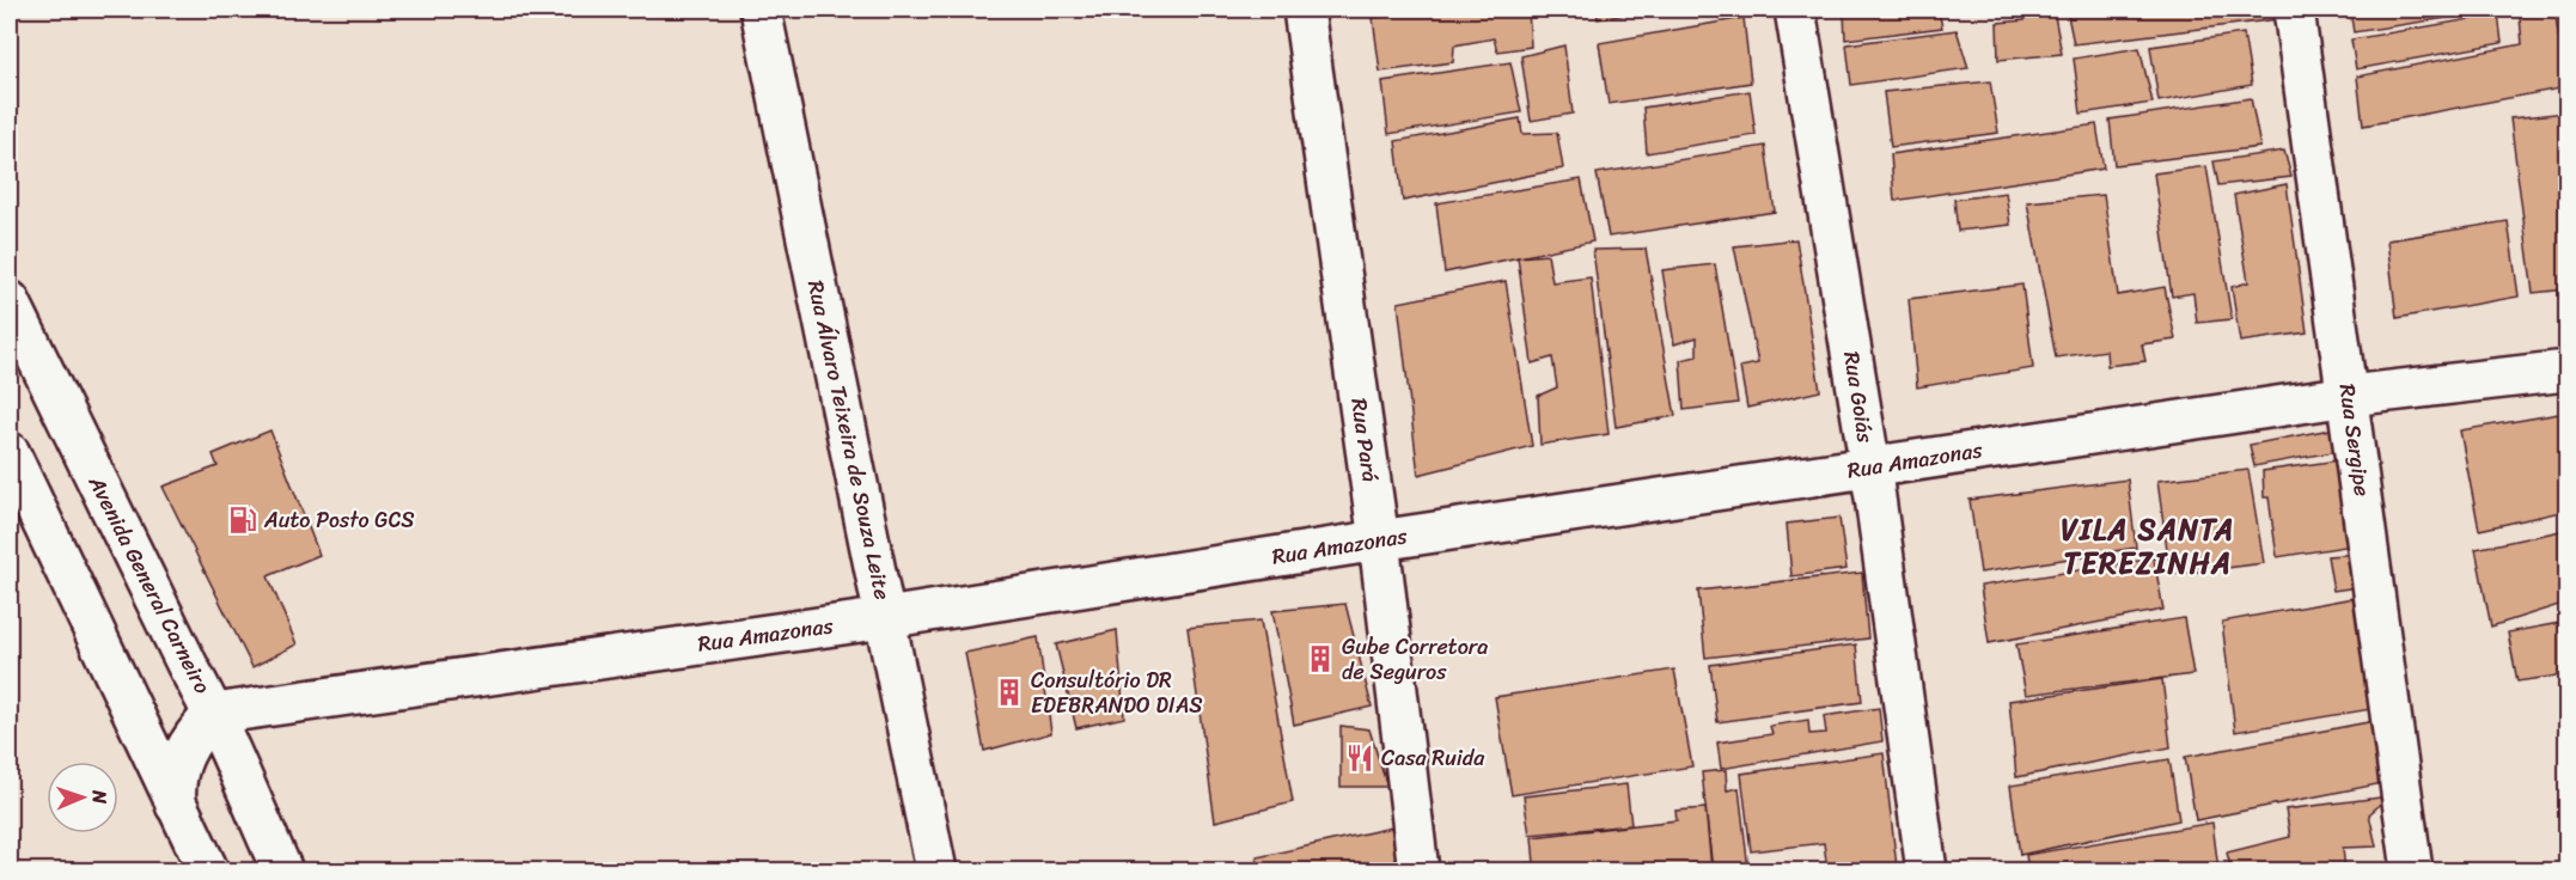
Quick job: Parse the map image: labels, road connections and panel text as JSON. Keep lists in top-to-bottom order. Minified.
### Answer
{"streets":{"street":["Rua Goiás","Rua Álvaro Teixeira de Souza Leite","Rua Pará","Rua Sergipe","Rua Amazonas","Avenida General Carneiro"]},"crossings":[["Rua Goiás","Rua Amazonas"],["Rua Álvaro Teixeira de Souza Leite","Rua Amazonas"],["Rua Pará","Rua Amazonas"],["Rua Sergipe","Rua Amazonas"],["Rua Amazonas","Avenida General Carneiro"]],"districts":["VILA SANTA TEREZINHA"],"places":{"fuel station":["Auto Posto GCS"],"building":["Gube Corretora de Seguros","Consultório DR EDEBRANDO DIAS"],"restaurant":["Casa Ruida"]},"north":"right"}
